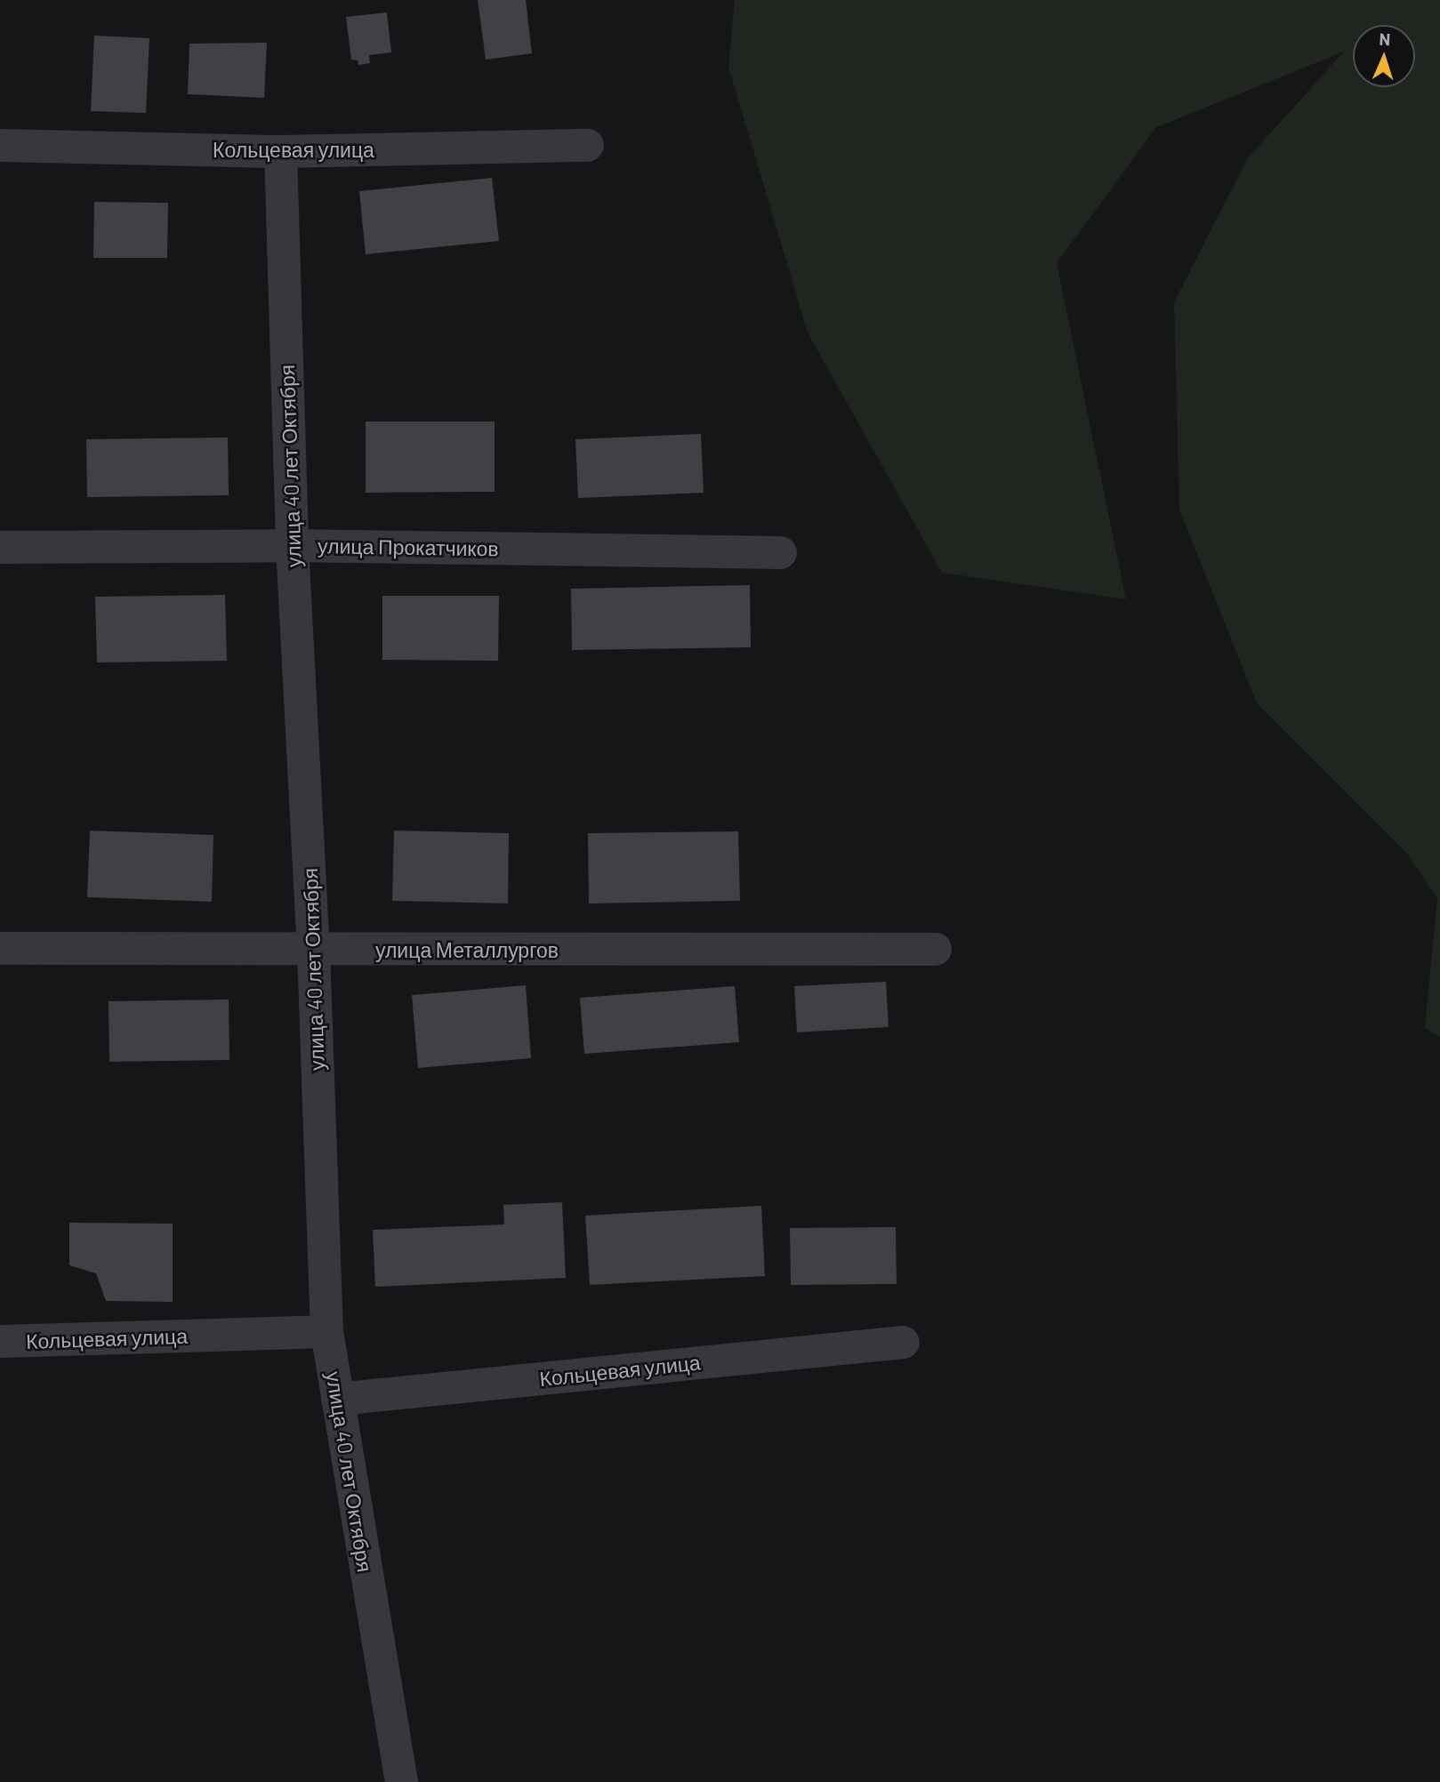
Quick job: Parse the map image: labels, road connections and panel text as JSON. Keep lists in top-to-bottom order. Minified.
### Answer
{"streets":{"street":["Кольцевая улица","улица 40 лет Октября","улица Прокатчиков","улица Металлургов"]},"crossings":[["Кольцевая улица","улица 40 лет Октября"],["улица 40 лет Октября","улица Прокатчиков"],["улица 40 лет Октября","улица Металлургов"]],"north":"top"}
